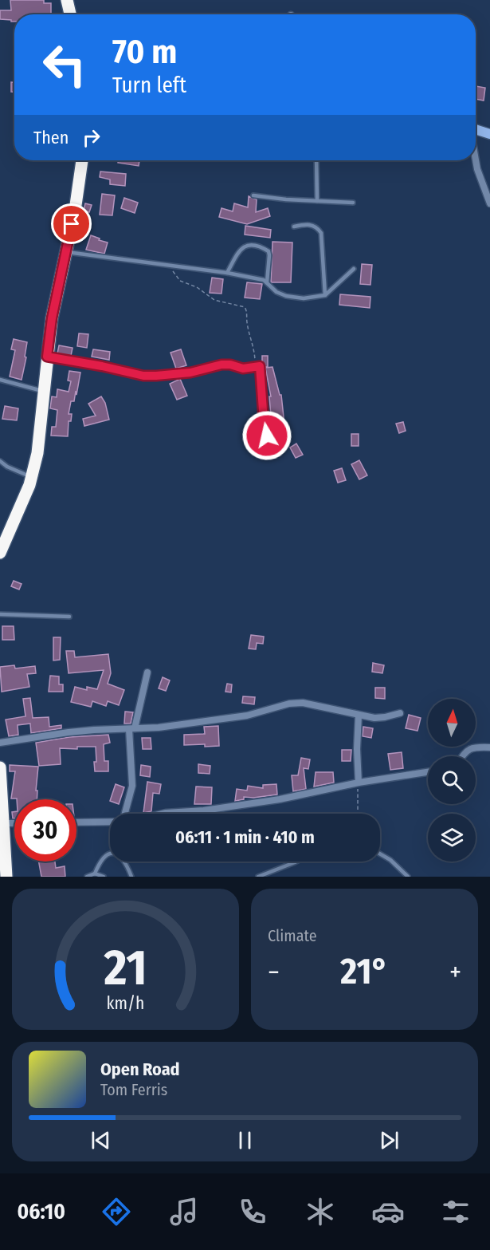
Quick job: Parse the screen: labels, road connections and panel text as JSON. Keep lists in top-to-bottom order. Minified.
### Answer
{"north":"top","page":{"turn":["70 m","Turn left"],"then":"Then","limit":"30","trip":"06:11 · 1 min · 410 m","tile":"Climate","heat":["−","21°","+"],"song":["Open Road","Tom Ferris"],"tabs":"06:10","gauge":["21","km/h"]}}
